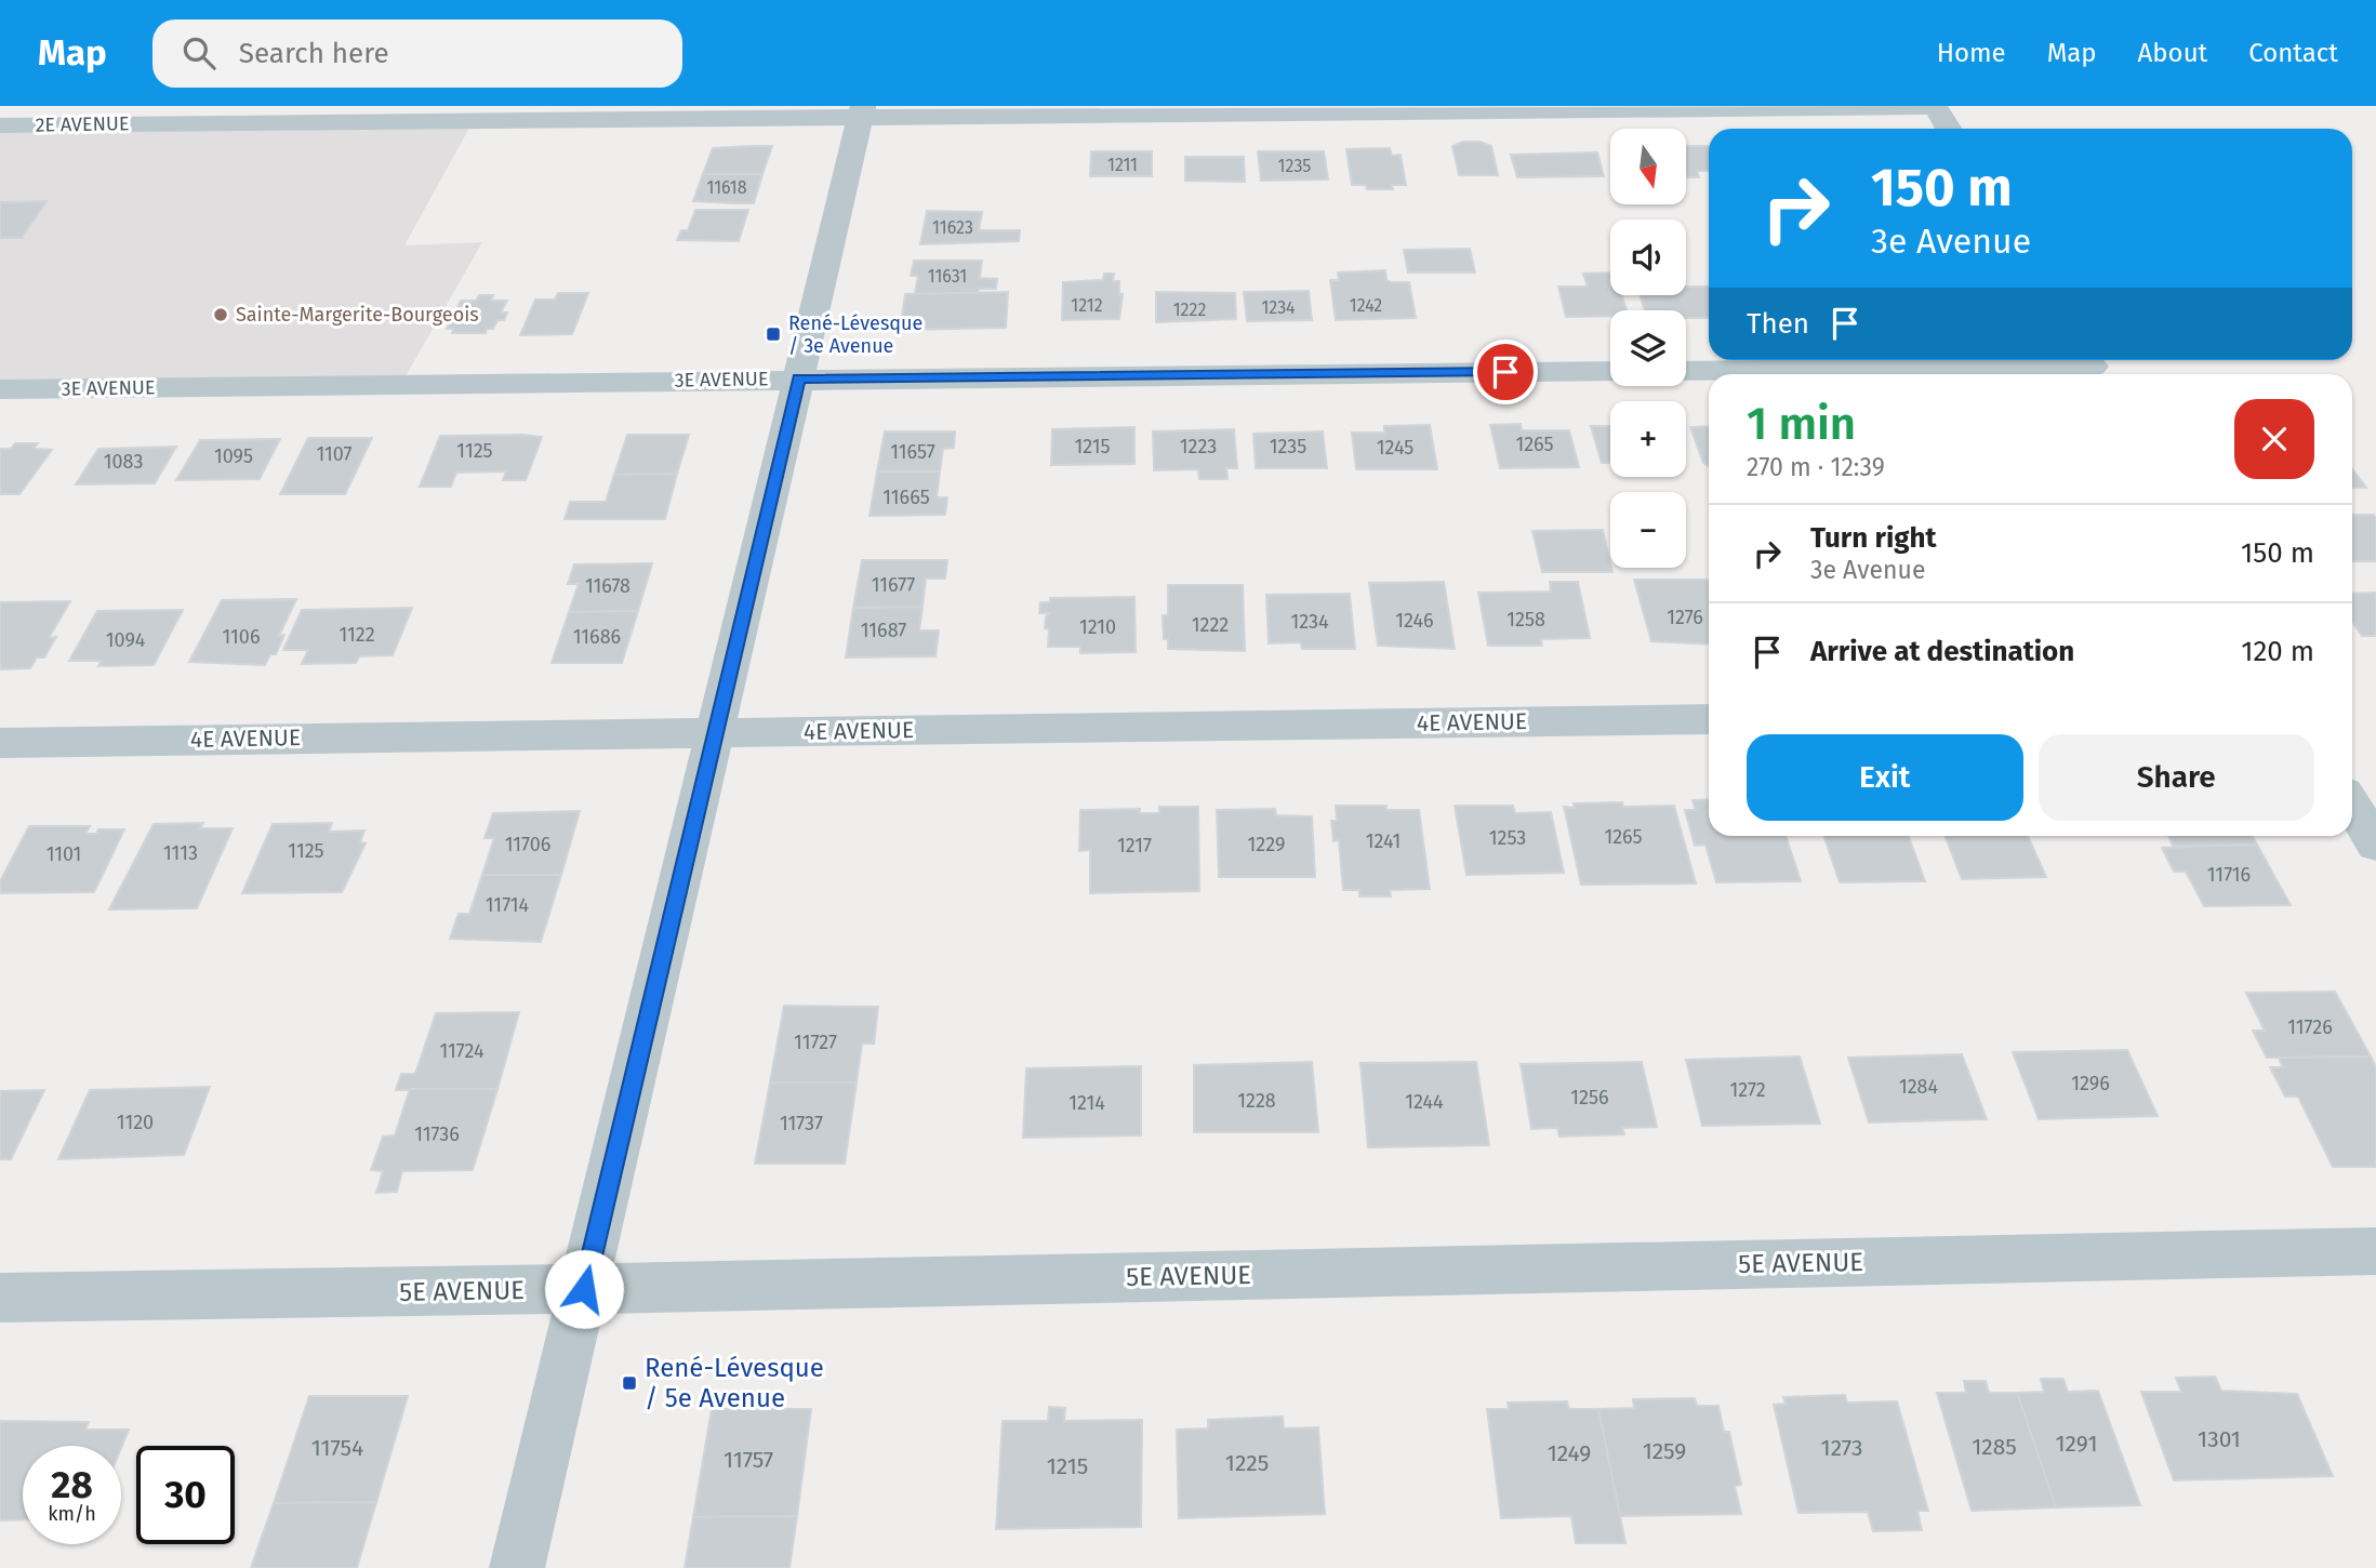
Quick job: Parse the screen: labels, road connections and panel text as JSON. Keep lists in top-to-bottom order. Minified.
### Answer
{"streets":{"street":["2E AVENUE","3E AVENUE","4E AVENUE","5E AVENUE"]},"places":{"other":["Sainte-Margerite-Bourgeois"],"transit":["René-Lévesque / 3e Avenue","René-Lévesque / 5e Avenue"]},"house_numbers":["1211","1235","11618","11623","11631","1212","1242","1234","1222","1265","1215","1223","1235","1245","1125","11657","1107","1095","1083","11665","11677","11678","1276","1258","1246","1234","1222","1210","11687","1122","1106","11686","1094","1265","1253","1241","11706","1229","1217","1125","1113","1101","11716","11714","11726","11727","11724","1296","1284","1272","1256","1228","1244","1214","1120","11737","11736","1301","1291","1285","11754","1273","1259","1249","11757","1225","1215"],"north":"bottom","page":{"header":"Map","search":"Search here","nav":["Home","Map","About","Contact"],"map_buttons":["+","−"],"turn":["150 m","3e Avenue"],"then":"Then","heading":["1 min","270 m · 12:39"],"list":[{"name":"Turn right","note":"3e Avenue","value":"150 m"},{"name":"Arrive at destination","value":"120 m"}],"buttons":["Exit","Share"],"speed":"28 km/h","limit":"30"}}
